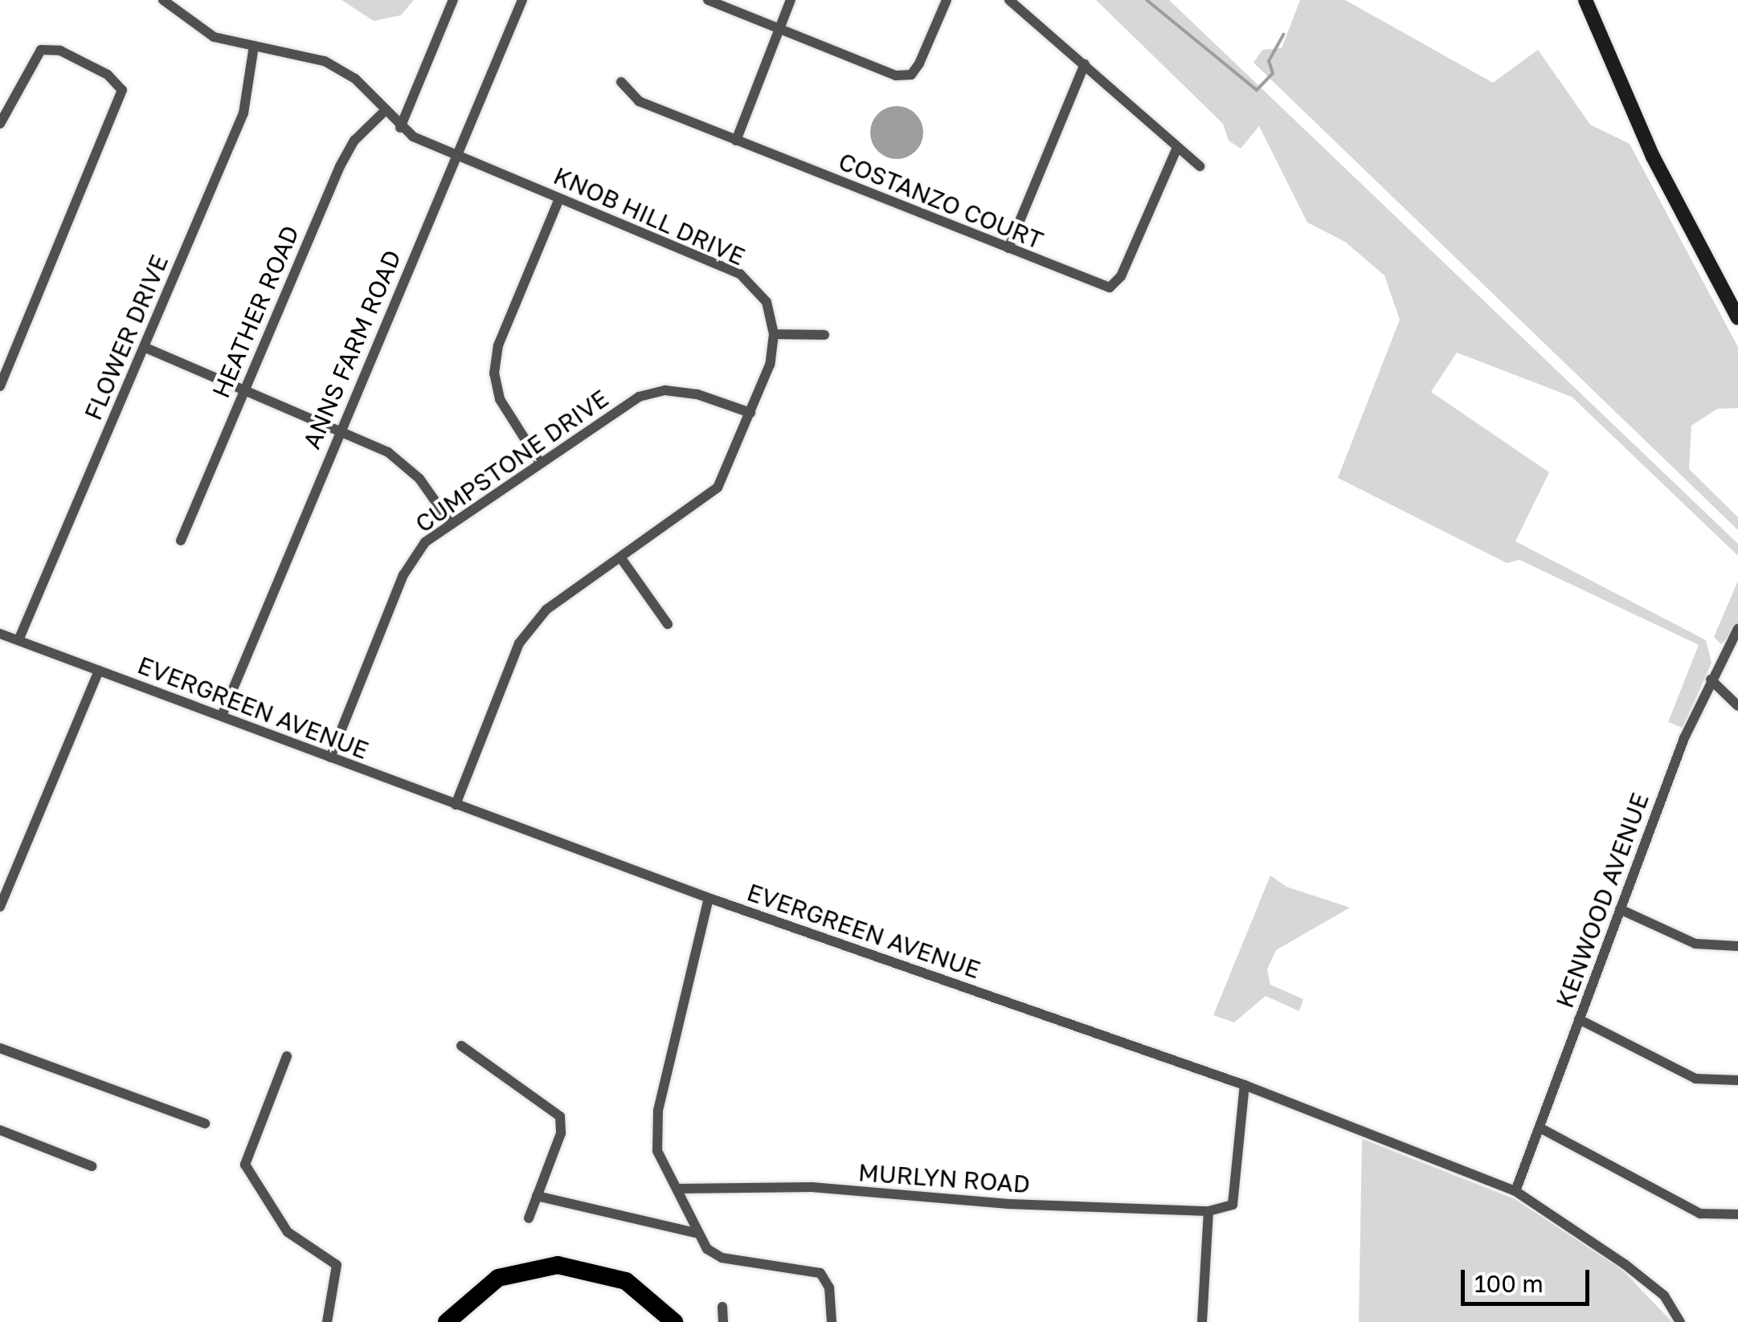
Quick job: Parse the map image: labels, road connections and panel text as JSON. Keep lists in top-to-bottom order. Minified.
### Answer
{"streets":{"street":["COSTANZO COURT","KNOB HILL DRIVE","HEATHER ROAD","FLOWER DRIVE","ANNS FARM ROAD","CUMPSTONE DRIVE","EVERGREEN AVENUE","KENWOOD AVENUE","MURLYN ROAD"]},"crossings":[["KNOB HILL DRIVE","HEATHER ROAD"],["KNOB HILL DRIVE","FLOWER DRIVE"],["KNOB HILL DRIVE","ANNS FARM ROAD"],["FLOWER DRIVE","EVERGREEN AVENUE"],["ANNS FARM ROAD","EVERGREEN AVENUE"],["CUMPSTONE DRIVE","EVERGREEN AVENUE"],["EVERGREEN AVENUE","KENWOOD AVENUE"]],"scale_bar":"100 m"}
